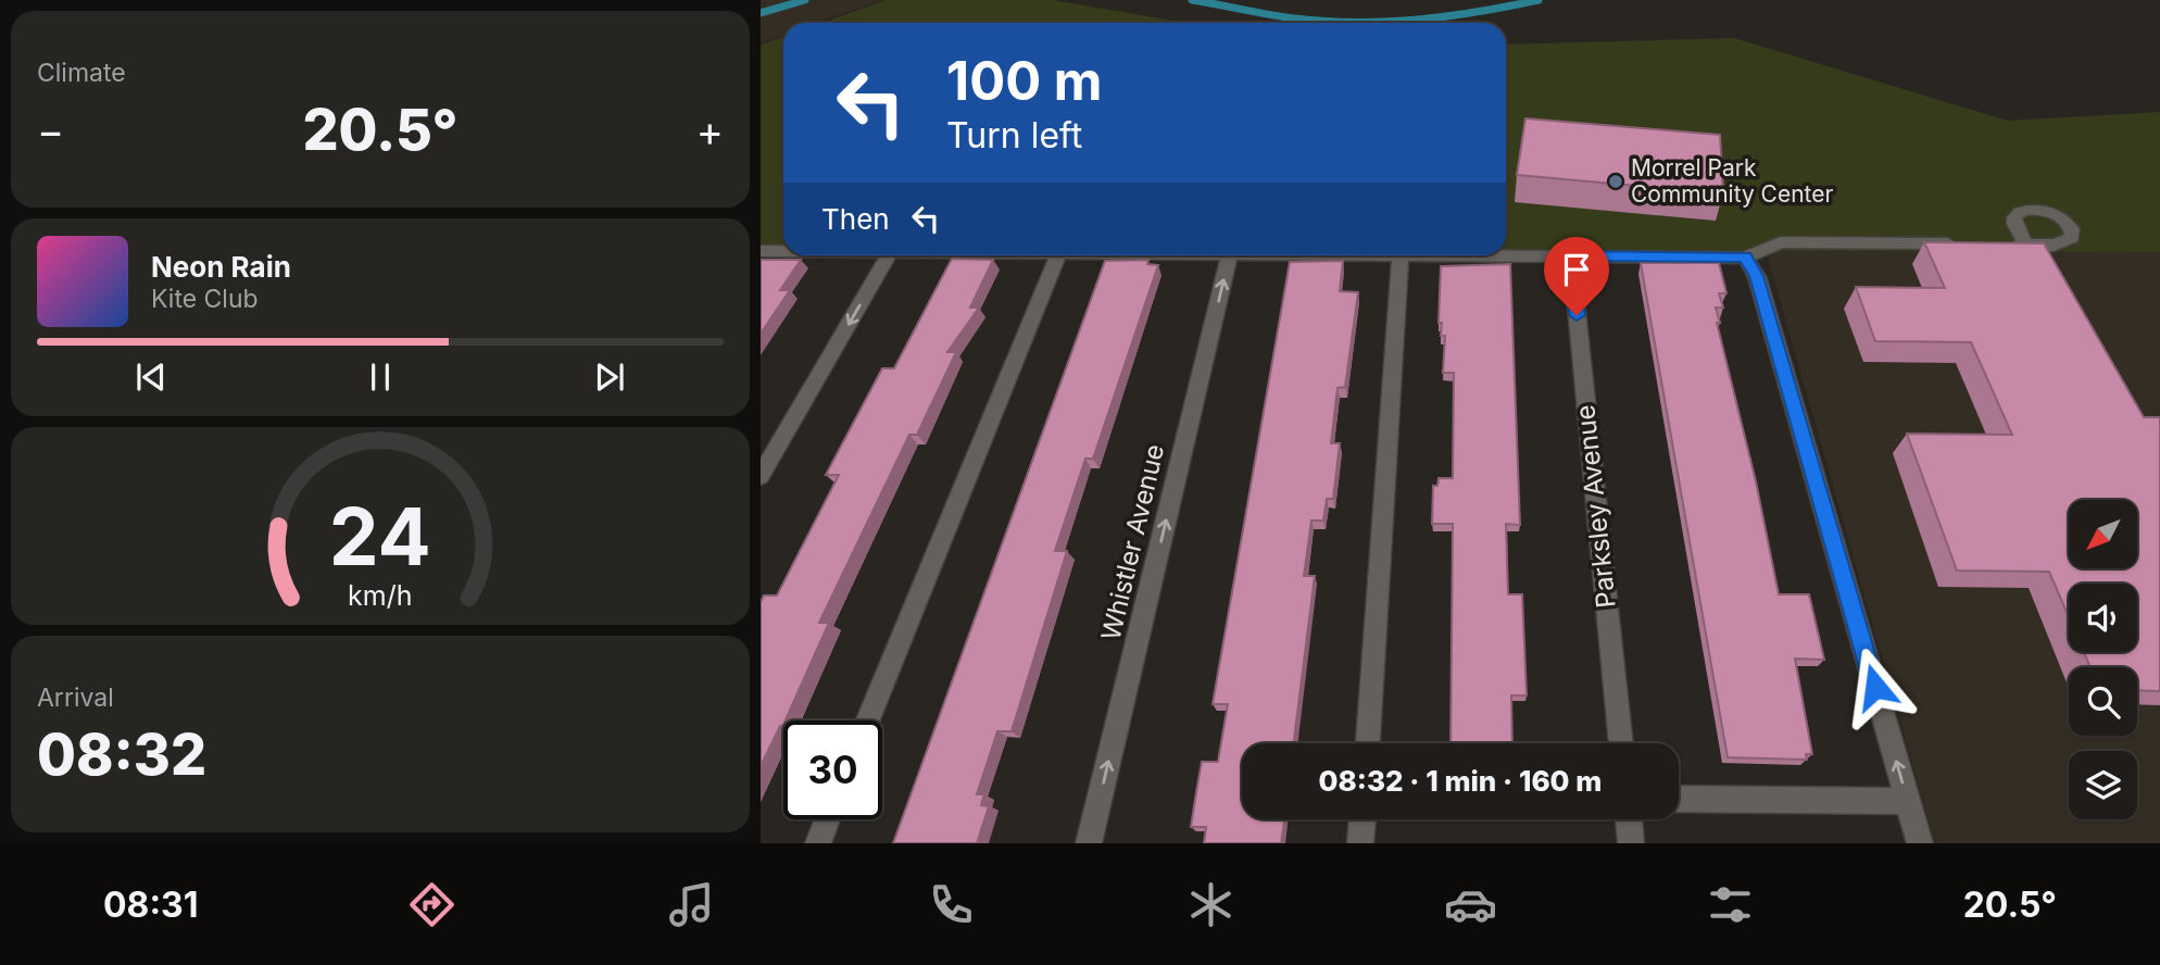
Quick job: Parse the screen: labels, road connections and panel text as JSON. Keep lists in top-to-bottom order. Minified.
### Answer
{"streets":{"street":["Parksley Avenue","Whistler Avenue"]},"one_way":["Whistler Avenue"],"places":["Morrel Park Community Center"],"north":"bottom left","page":{"tile":["Climate",["Arrival","08:32"]],"turn":["100 m","Turn left"],"heat":["−","20.5°","+"],"then":"Then","song":["Neon Rain","Kite Club"],"limit":"30","trip":"08:32 · 1 min · 160 m","tabs":["08:31","20.5°"],"gauge":["24","km/h"]}}
